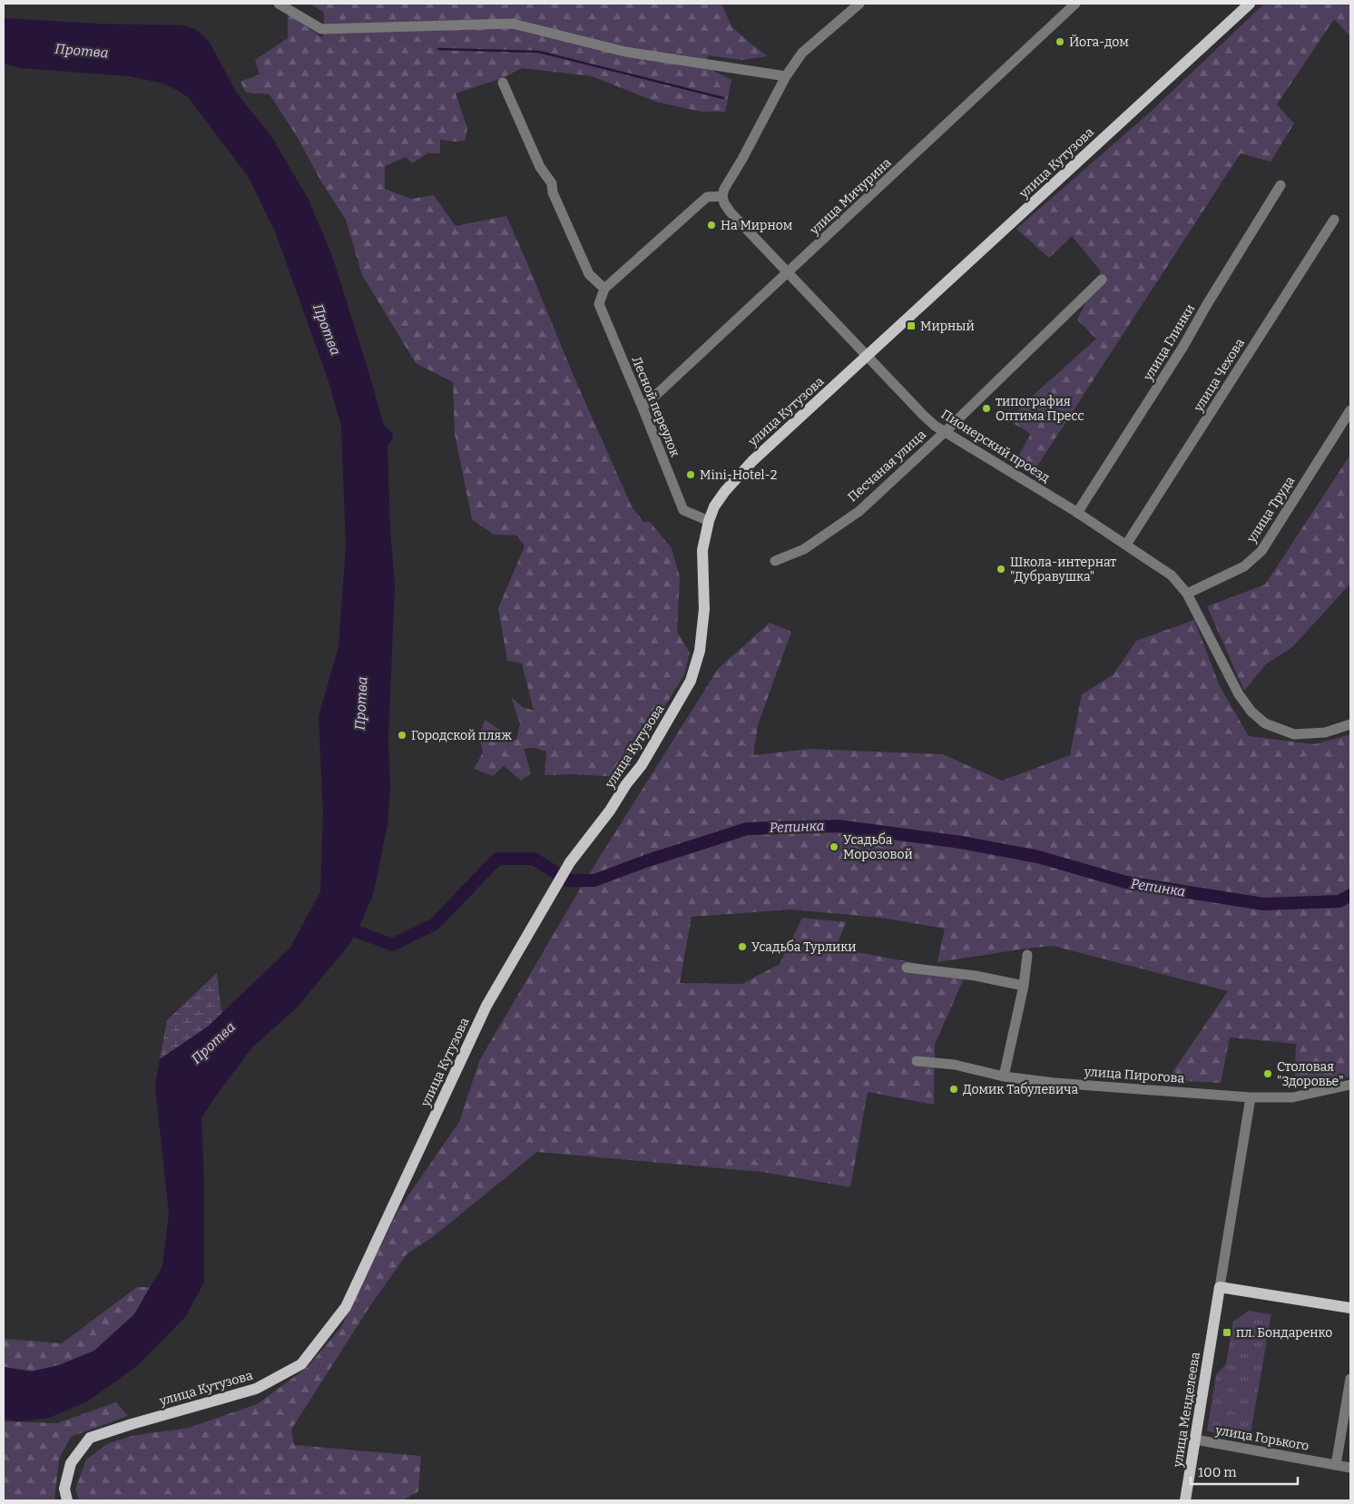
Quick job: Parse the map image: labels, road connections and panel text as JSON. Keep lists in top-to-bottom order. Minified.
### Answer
{"streets":{"main road":["улица Кутузова","улица Менделеева"],"street":["улица Мичурина","улица Глинки","улица Чехова","Лесной переулок","Пионерский проезд","Песчаная улица","улица Труда","улица Пирогова","улица Горького"]},"crossings":[["улица Кутузова","Лесной переулок"],["улица Кутузова","Пионерский проезд"],["улица Мичурина","Лесной переулок"],["улица Мичурина","Пионерский проезд"],["улица Глинки","Пионерский проезд"],["улица Чехова","Пионерский проезд"],["Пионерский проезд","Песчаная улица"],["Пионерский проезд","улица Труда"],["улица Менделеева","улица Горького"]],"water":["Протва","Репинка"],"places":{"other":["Йога-дом","На Мирном","типография Оптима Пресс","Mini-Hotel-2","Школа-интернат \"Дубравушка\"","Городской пляж","Усадьба Морозовой","Усадьба Турлики","Столовая \"Здоровье\"","Домик Табулевича"],"transit":["Мирный","пл. Бондаренко"]},"scale_bar":"100 m"}
